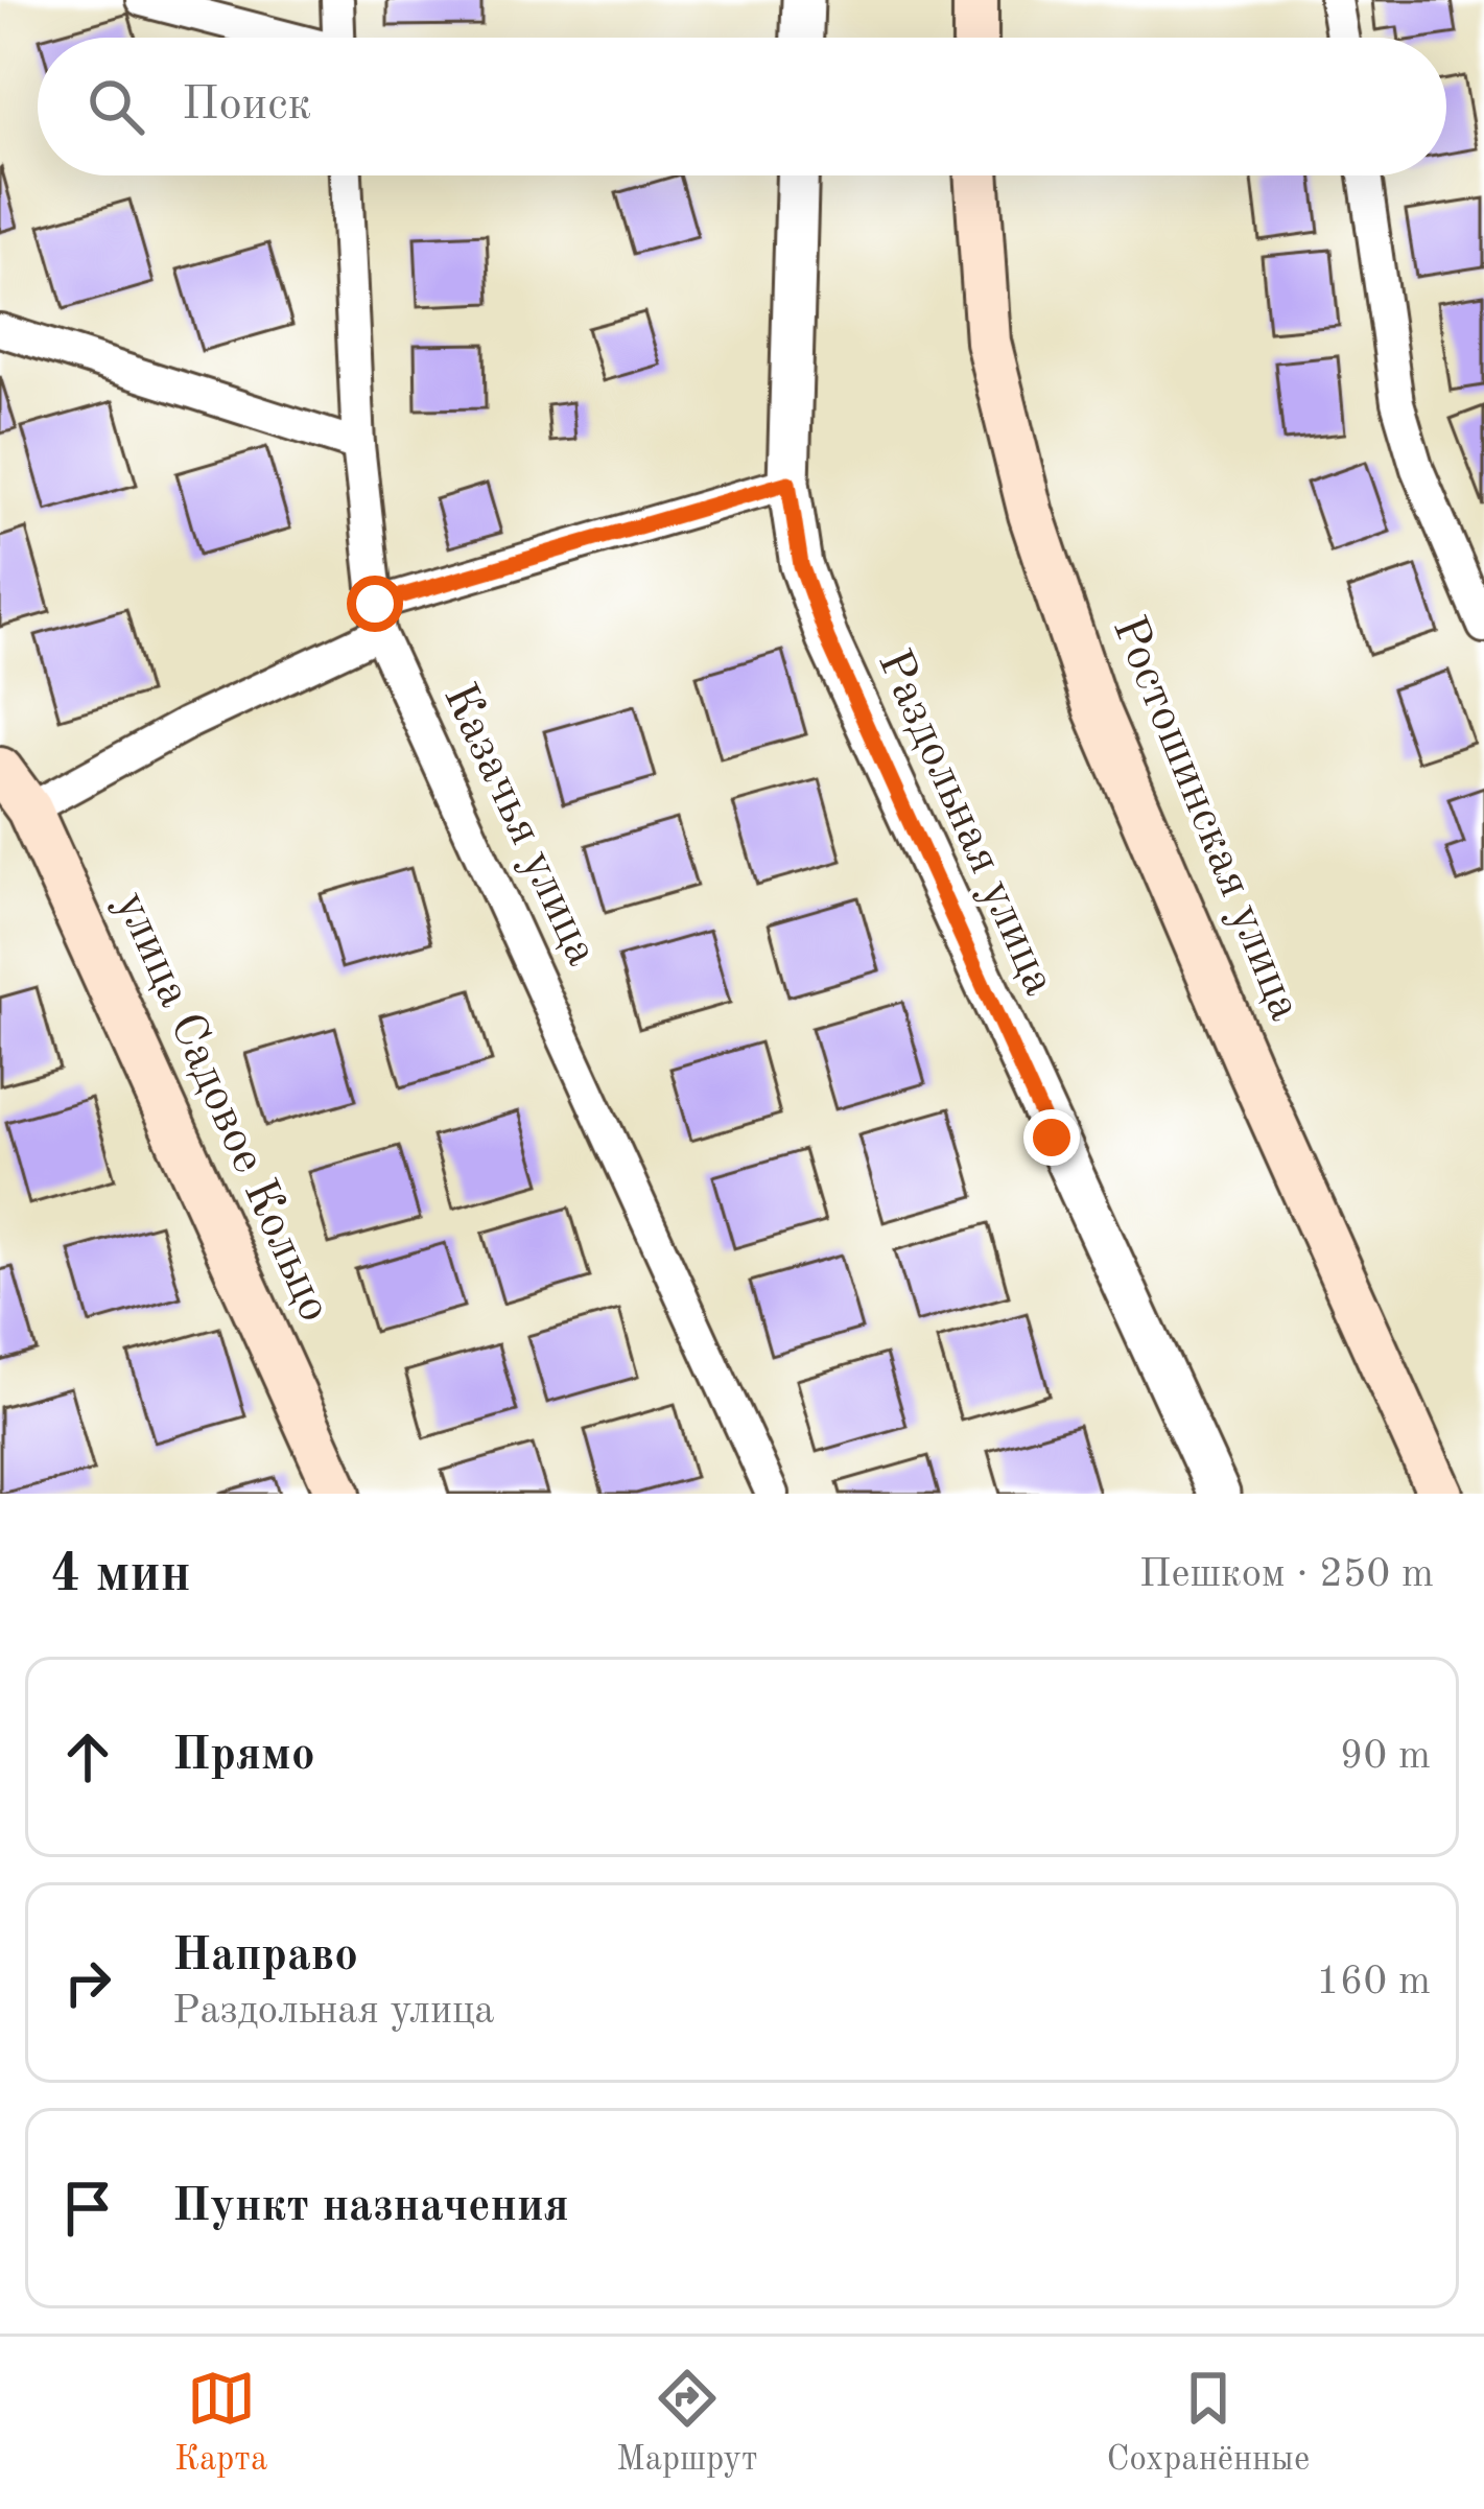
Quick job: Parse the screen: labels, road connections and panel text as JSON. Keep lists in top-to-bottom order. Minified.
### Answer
{"streets":{"main road":["Ростошинская улица","улица Садовое Кольцо"],"street":["Раздольная улица","Казачья улица"]},"page":{"search":"Поиск","heading":["4 мин","Пешком · 250 m"],"list":[["Прямо","90 m"],["Направо","Раздольная улица","160 m"],"Пункт назначения"],"nav":["Карта","Маршрут","Сохранённые"]}}
